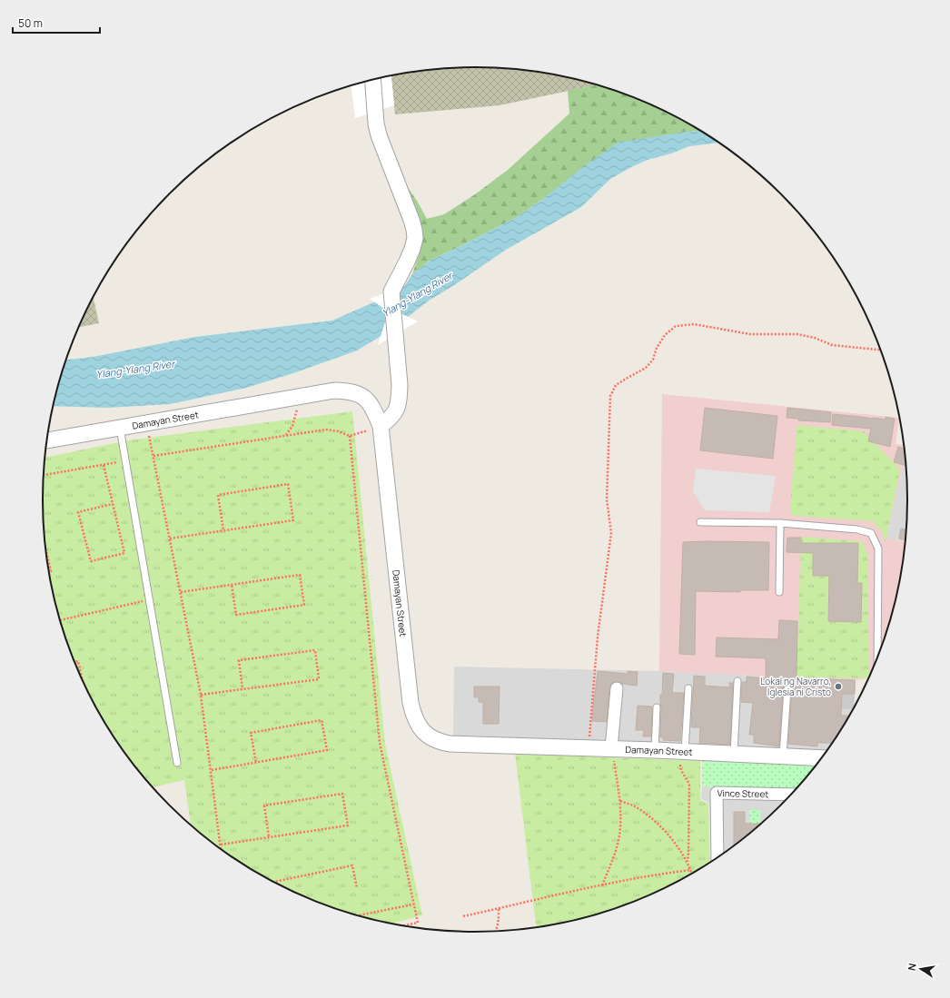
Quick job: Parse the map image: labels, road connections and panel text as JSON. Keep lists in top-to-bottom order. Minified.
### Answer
{"streets":{"street":["Damayan Street","Vince Street"]},"water":["Ylang-Ylang River"],"places":["Lokal ng Navarro, Iglesia ni Cristo"],"scale_bar":"50 m","north":"left"}
